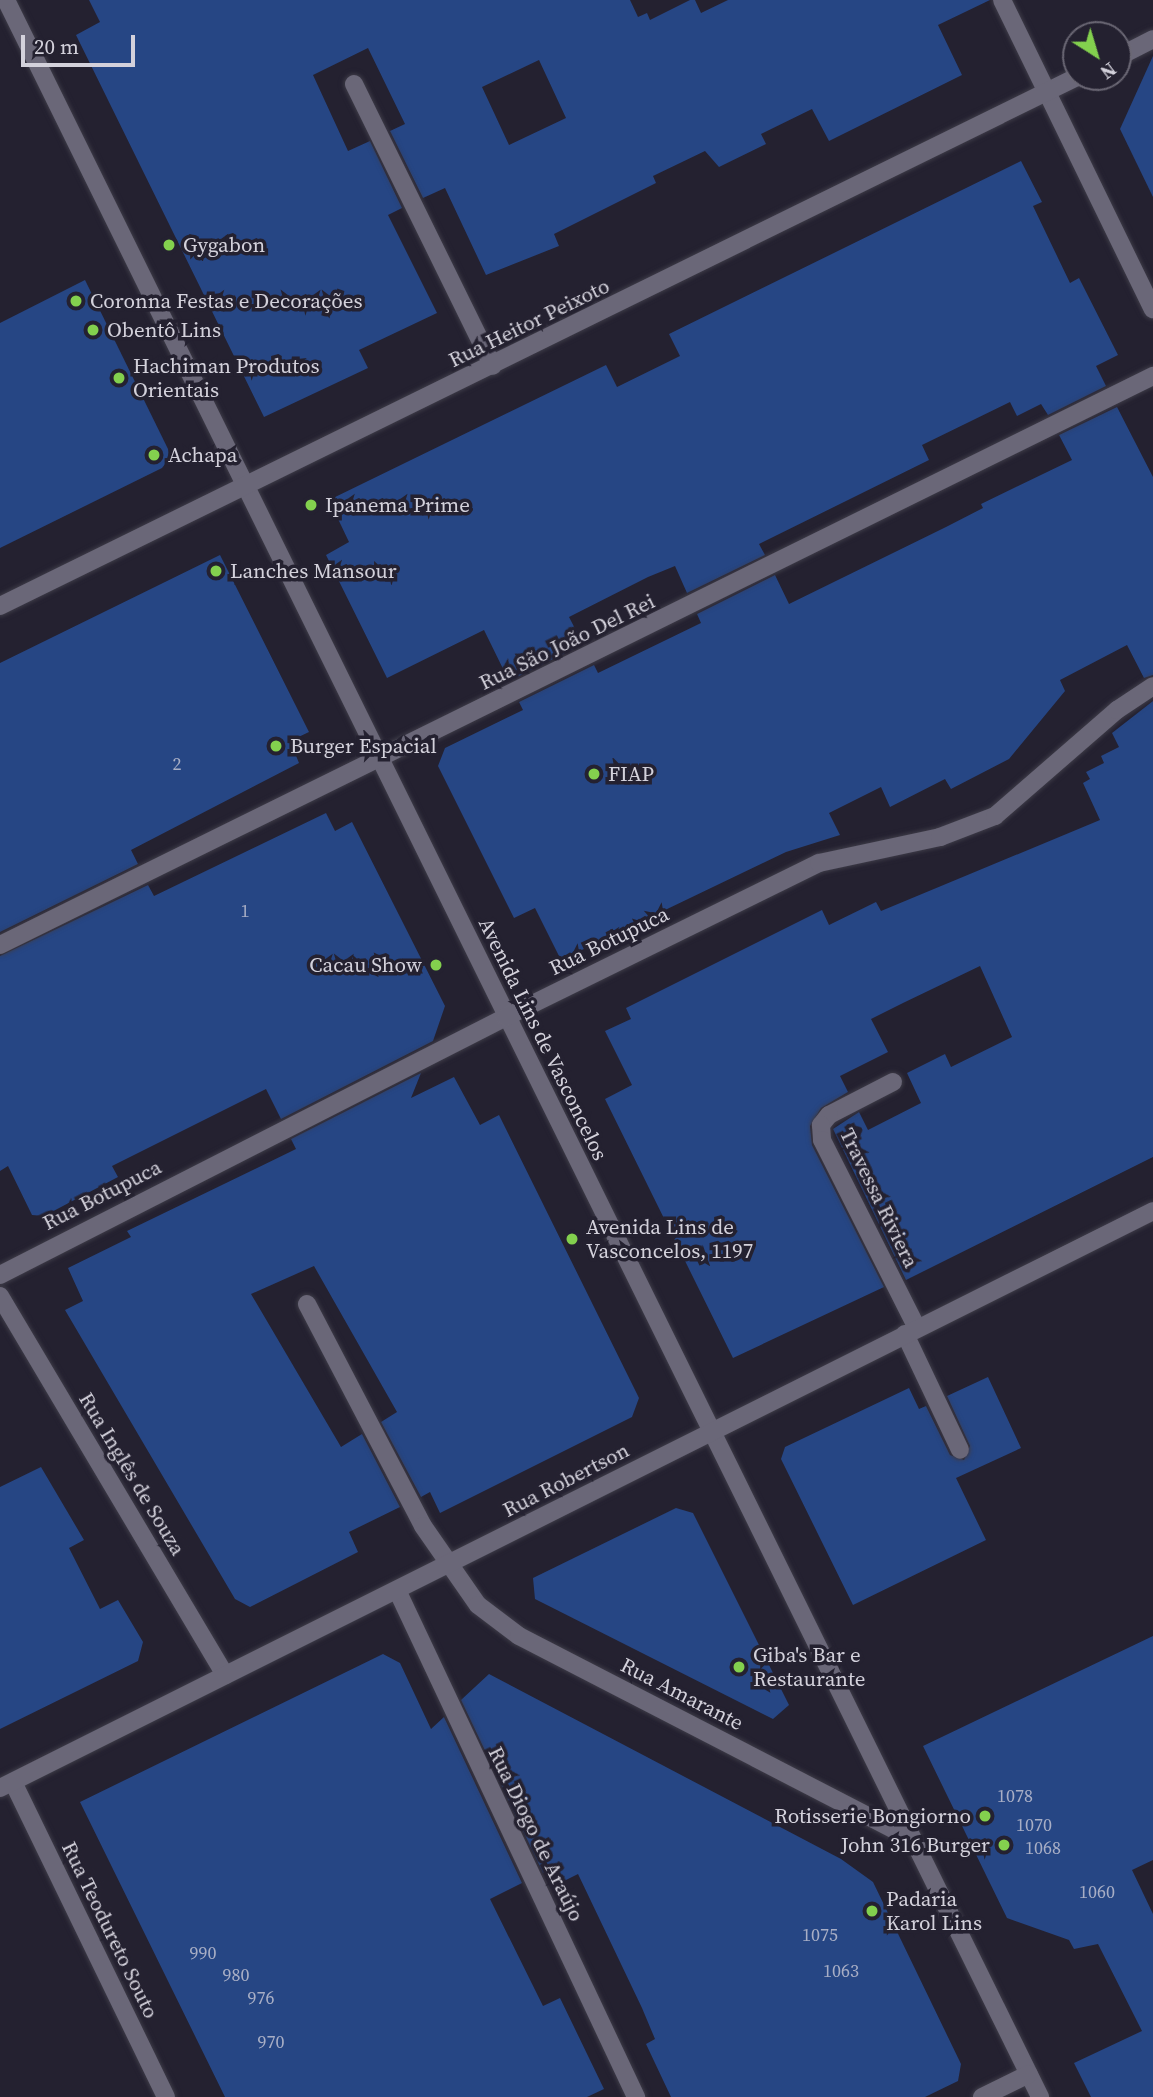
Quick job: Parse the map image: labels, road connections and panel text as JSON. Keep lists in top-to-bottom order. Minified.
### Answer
{"streets":{"street":["Rua Heitor Peixoto","Rua São João Del Rei","Rua Botupuca","Avenida Lins de Vasconcelos","Travessa Riviera","Rua Inglês de Souza","Rua Robertson","Rua Amarante","Rua Diogo de Araújo","Rua Teodureto Souto"]},"crossings":[["Rua Heitor Peixoto","Avenida Lins de Vasconcelos"],["Rua São João Del Rei","Avenida Lins de Vasconcelos"],["Rua Botupuca","Avenida Lins de Vasconcelos"],["Avenida Lins de Vasconcelos","Rua Robertson"],["Avenida Lins de Vasconcelos","Rua Amarante"],["Travessa Riviera","Rua Robertson"],["Rua Inglês de Souza","Rua Robertson"],["Rua Robertson","Rua Amarante"],["Rua Robertson","Rua Diogo de Araújo"],["Rua Robertson","Rua Teodureto Souto"]],"places":["Gygabon","Coronna Festas e Decorações","Obentô Lins","Hachiman Produtos Orientais","Achapa","Ipanema Prime","Lanches Mansour","Burger Espacial","FIAP","Cacau Show","Avenida Lins de Vasconcelos, 1197","Giba's Bar e Restaurante","Rotisserie Bongiorno","John 316 Burger","Padaria Karol Lins"],"house_numbers":["2","1","1078","1070","1068","1060","1075","990","1063","980","976","970"],"scale_bar":"20 m","north":"bottom right"}
